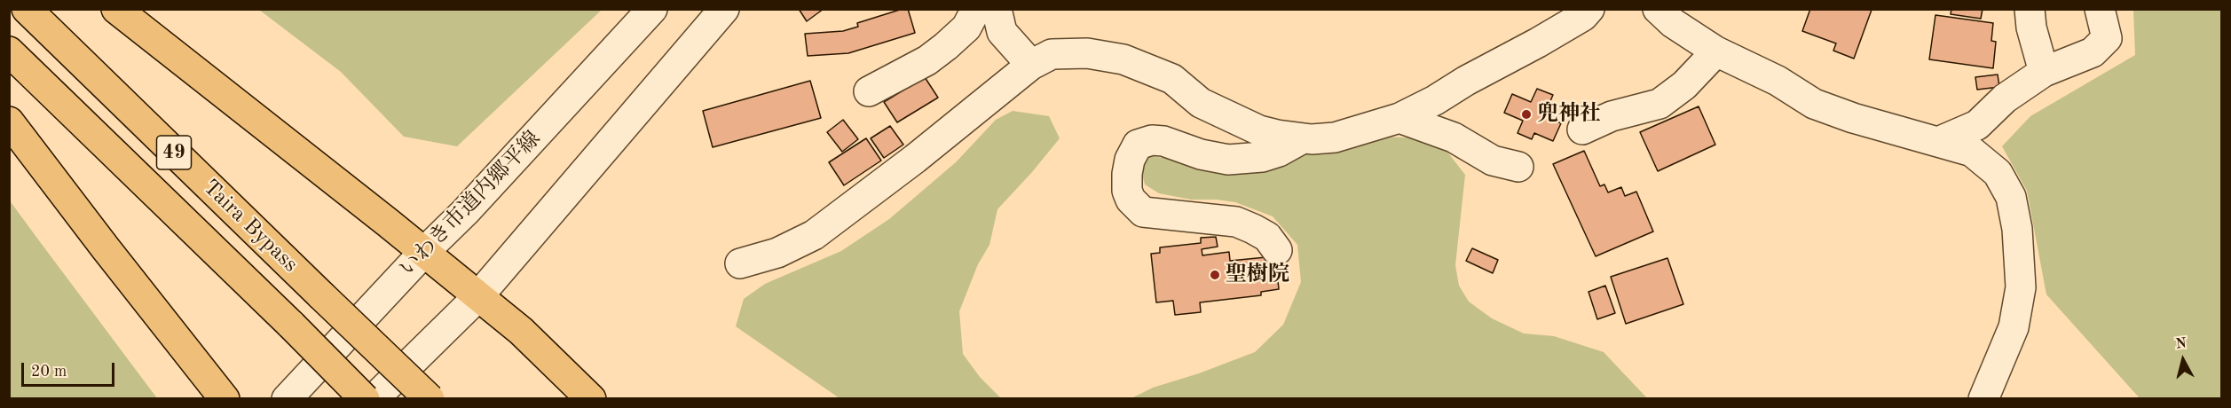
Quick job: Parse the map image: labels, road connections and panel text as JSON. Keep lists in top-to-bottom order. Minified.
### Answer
{"streets":{"highway":["49","Taira Bypass"],"street":["いわき市道内郷平線"]},"places":["兜神社","聖樹院"],"scale_bar":"20 m","north":"top"}
